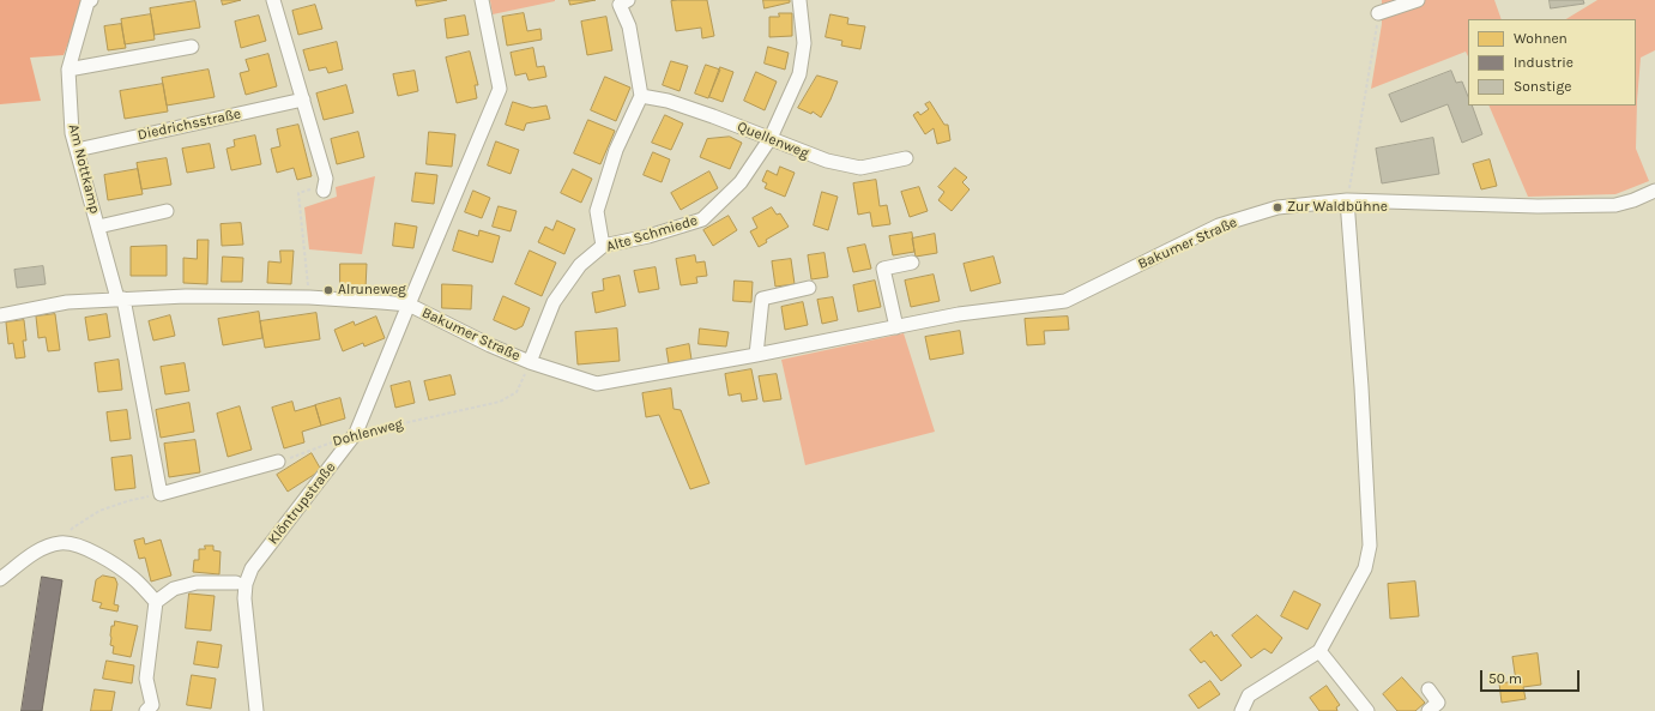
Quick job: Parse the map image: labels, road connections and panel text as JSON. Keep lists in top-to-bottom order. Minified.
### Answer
{"streets":{"street":["Diedrichsstraße","Quellenweg","Am Nottkamp","Alte Schmiede","Bakumer Straße","Klöntrupstraße"],"path":["Dohlenweg"]},"crossings":[["Diedrichsstraße","Am Nottkamp"],["Quellenweg","Alte Schmiede"],["Am Nottkamp","Bakumer Straße"],["Alte Schmiede","Bakumer Straße"],["Alte Schmiede","Dohlenweg"],["Bakumer Straße","Dohlenweg"],["Bakumer Straße","Klöntrupstraße"],["Dohlenweg","Klöntrupstraße"]],"places":["Zur Waldbühne","Alruneweg"],"legend":["Wohnen","Industrie","Sonstige"],"scale_bar":"50 m"}
